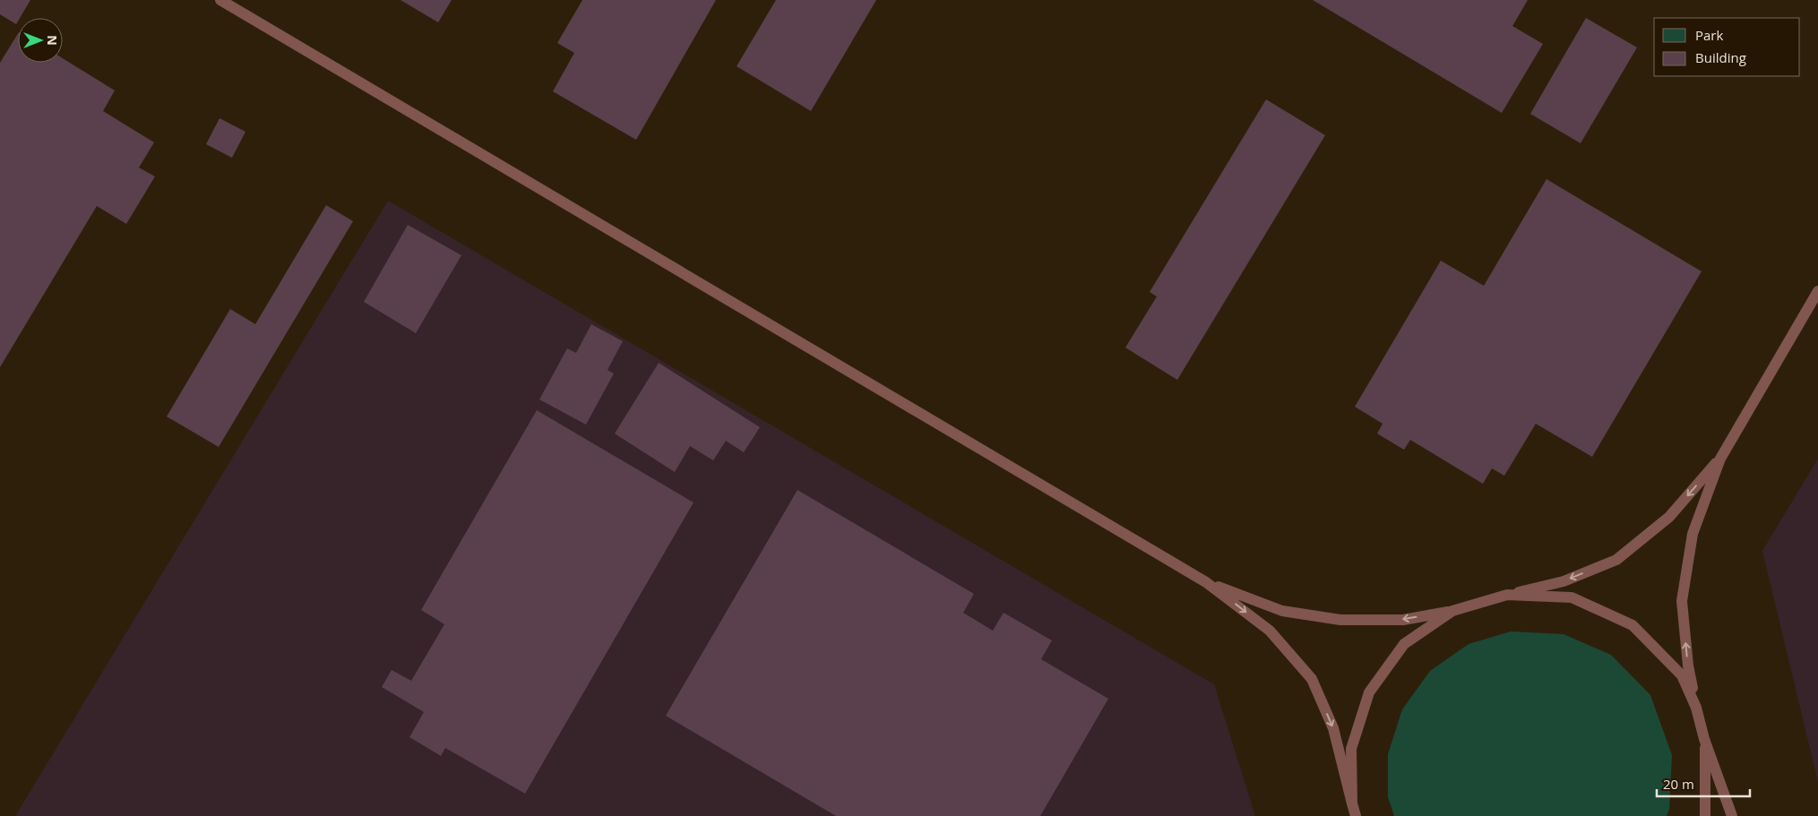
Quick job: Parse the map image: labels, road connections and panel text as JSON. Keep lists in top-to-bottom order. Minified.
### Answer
{"legend":["Park","Building"],"scale_bar":"20 m","north":"right"}
